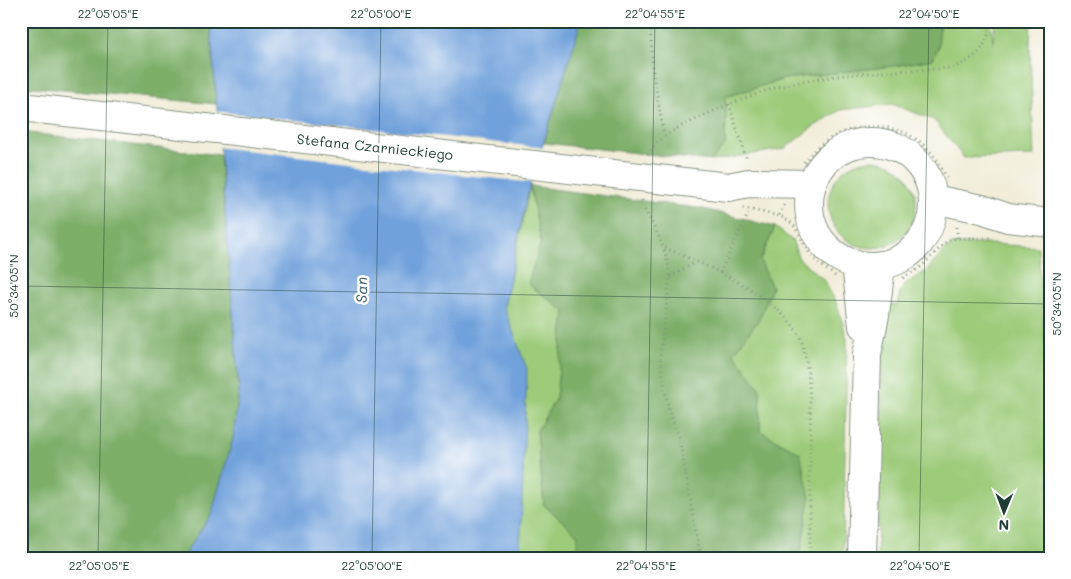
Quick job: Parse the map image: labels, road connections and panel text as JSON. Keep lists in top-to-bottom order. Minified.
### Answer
{"streets":{"street":["Stefana Czarnieckiego"]},"water":["San"],"north":"bottom","coordinates":["22°05'05\"E","22°05'00\"E","22°04'55\"E","22°04'50\"E","50°34'05\"N"]}
